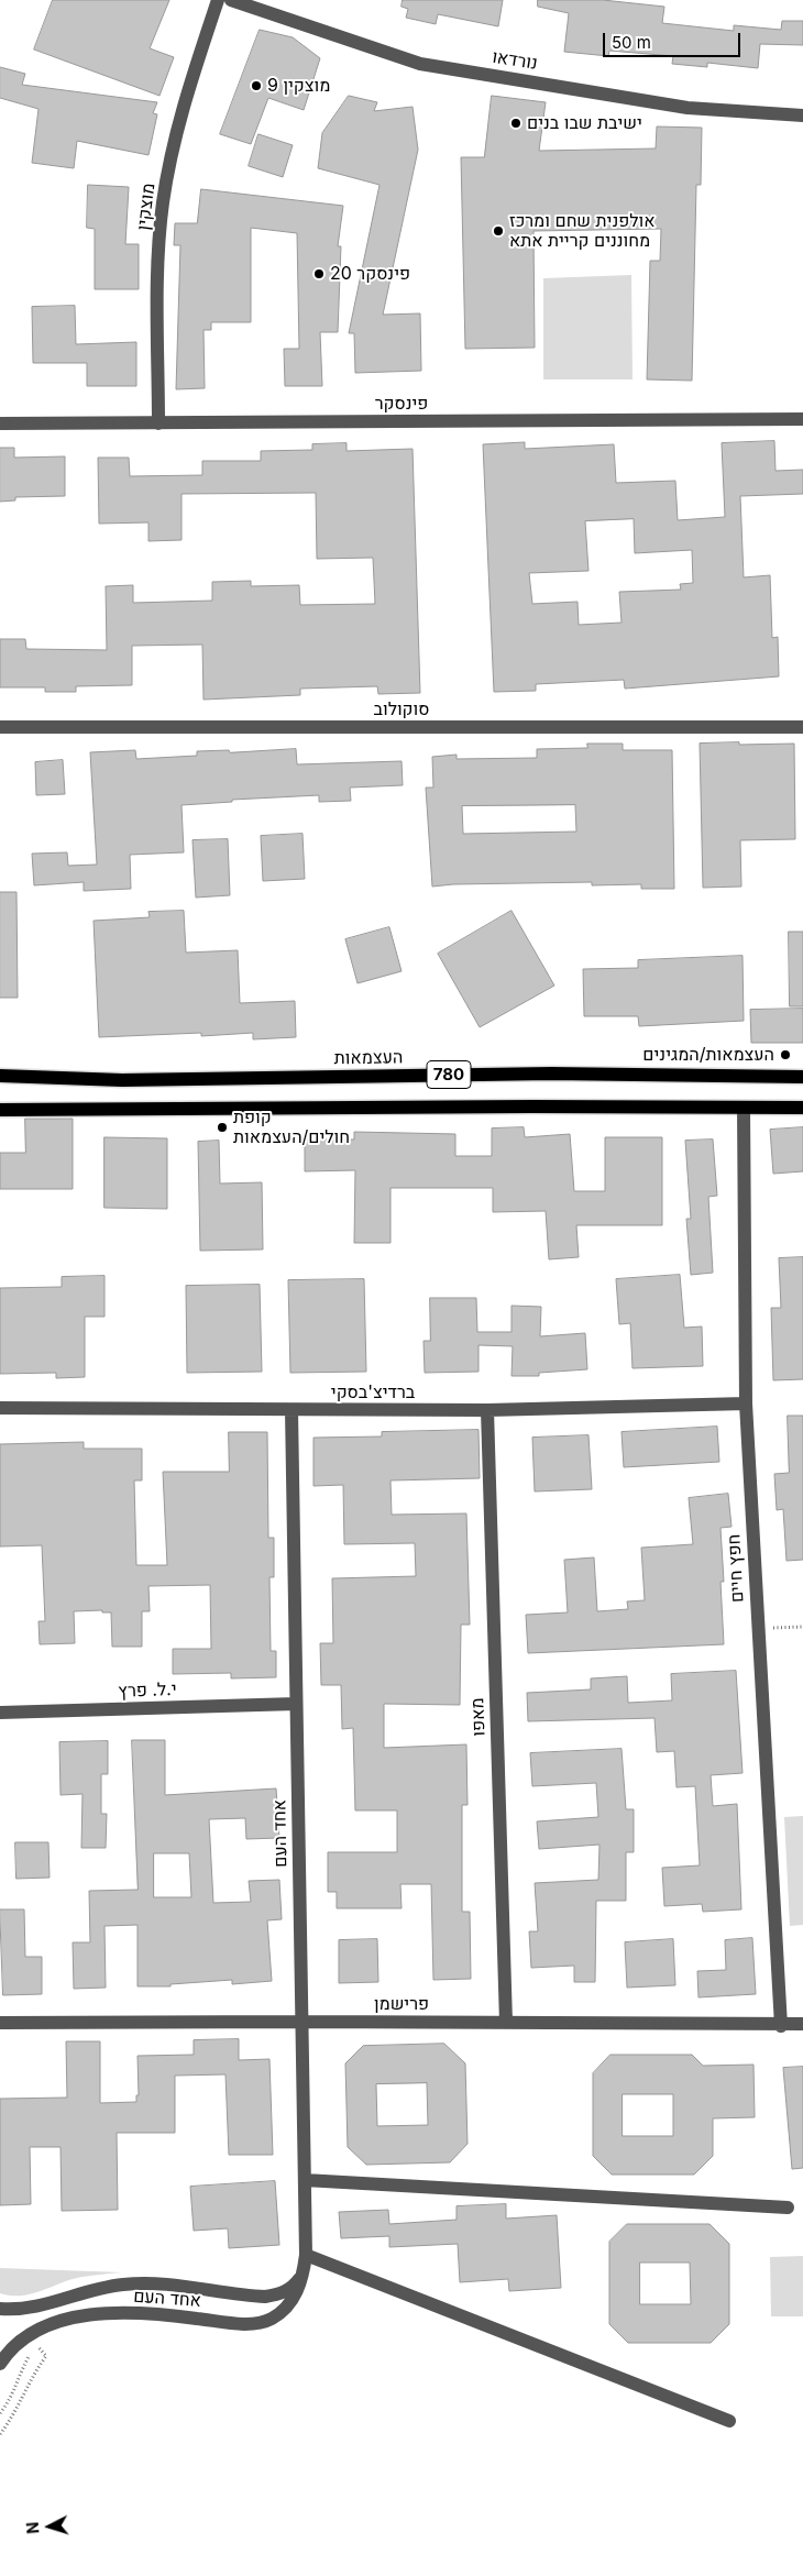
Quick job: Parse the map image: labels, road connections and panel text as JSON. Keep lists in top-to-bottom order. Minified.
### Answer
{"streets":{"main road":["העצמאות","780"],"street":["נורדאו","מוצקין","פינסקר","סוקולוב","ברדיצ'בסקי","חפץ חיים","י.ל. פרץ","מאפו","אחד העם","פרישמן"]},"crossings":[["מוצקין","פינסקר"],["780","חפץ חיים"],["ברדיצ'בסקי","חפץ חיים"],["ברדיצ'בסקי","מאפו"],["ברדיצ'בסקי","אחד העם"],["חפץ חיים","פרישמן"],["י.ל. פרץ","אחד העם"],["מאפו","פרישמן"],["אחד העם","פרישמן"]],"places":["מוצקין 9","ישיבת שבו בנים","אולפנית שחם ומרכז מחוננים קריית אתא","פינסקר 20","העצמאות/המגינים","קופת חולים/העצמאות"],"scale_bar":"50 m","north":"left"}
